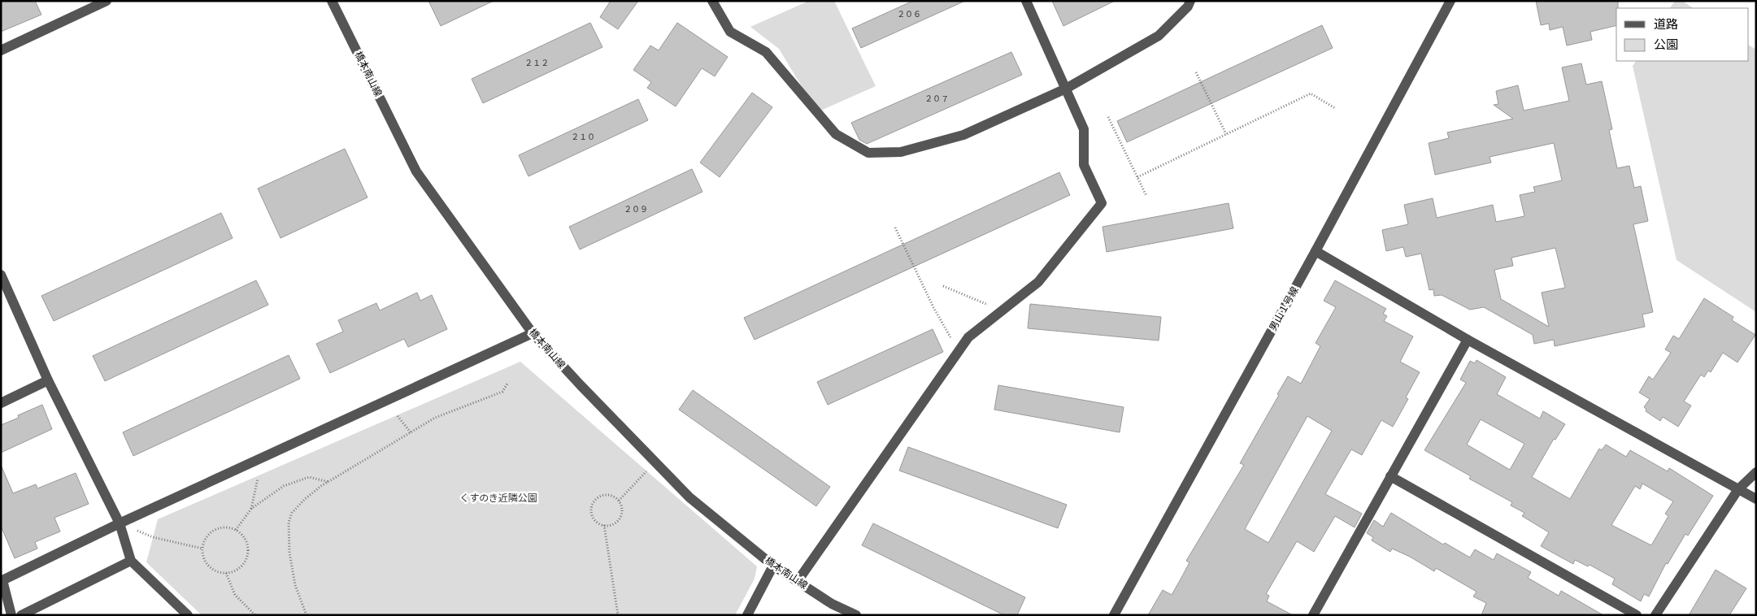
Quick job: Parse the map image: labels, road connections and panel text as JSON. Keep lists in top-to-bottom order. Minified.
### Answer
{"streets":{"street":["橋本南山線","男山１号線"]},"parks":["くすのき近隣公園"],"house_numbers":["２０６","２１２","２０７","２１０","２０９"],"legend":["道路","公園"]}
